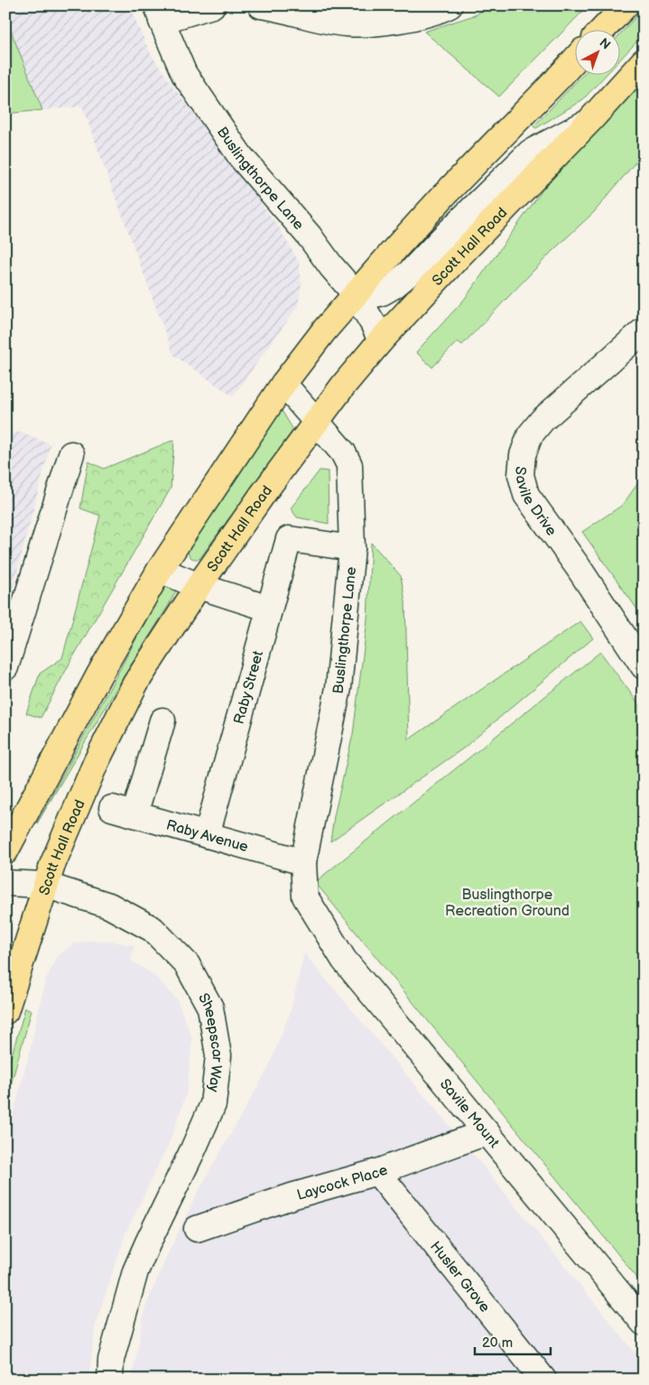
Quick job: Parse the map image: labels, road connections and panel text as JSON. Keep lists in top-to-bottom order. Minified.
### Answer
{"streets":{"highway":["Scott Hall Road"],"street":["Buslingthorpe Lane","Savile Drive","Raby Street","Raby Avenue","Sheepscar Way","Savile Mount","Laycock Place","Husler Grove"]},"crossings":[["Buslingthorpe Lane","Scott Hall Road"],["Buslingthorpe Lane","Raby Street"],["Buslingthorpe Lane","Raby Avenue"],["Buslingthorpe Lane","Savile Mount"],["Scott Hall Road","Sheepscar Way"],["Raby Street","Raby Avenue"],["Savile Mount","Laycock Place"],["Laycock Place","Husler Grove"]],"parks":["Buslingthorpe Recreation Ground"],"scale_bar":"20 m","north":"top right"}
